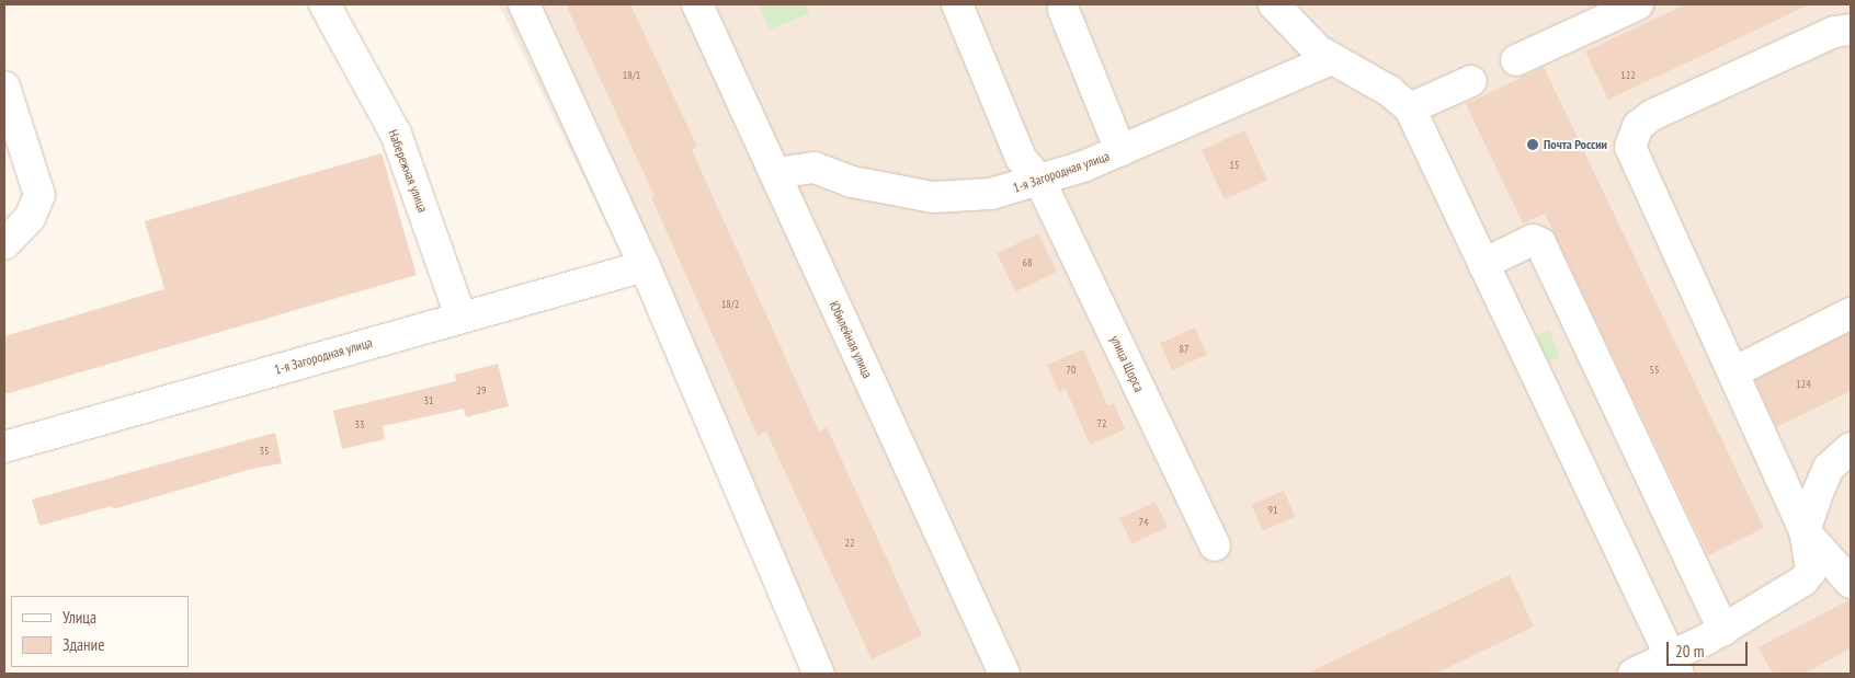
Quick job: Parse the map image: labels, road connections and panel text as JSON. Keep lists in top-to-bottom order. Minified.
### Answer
{"streets":{"street":["Набережная улица","1-я Загородная улица","Юбилейная улица","улица Щорса"]},"crossings":[["Набережная улица","1-я Загородная улица"],["1-я Загородная улица","Юбилейная улица"],["1-я Загородная улица","улица Щорса"]],"places":["Почта России"],"house_numbers":["18/1","122","15","68","18/2","87","70","55","124","29","31","72","33","35","91","74","22"],"legend":["Улица","Здание"],"scale_bar":"20 m"}
